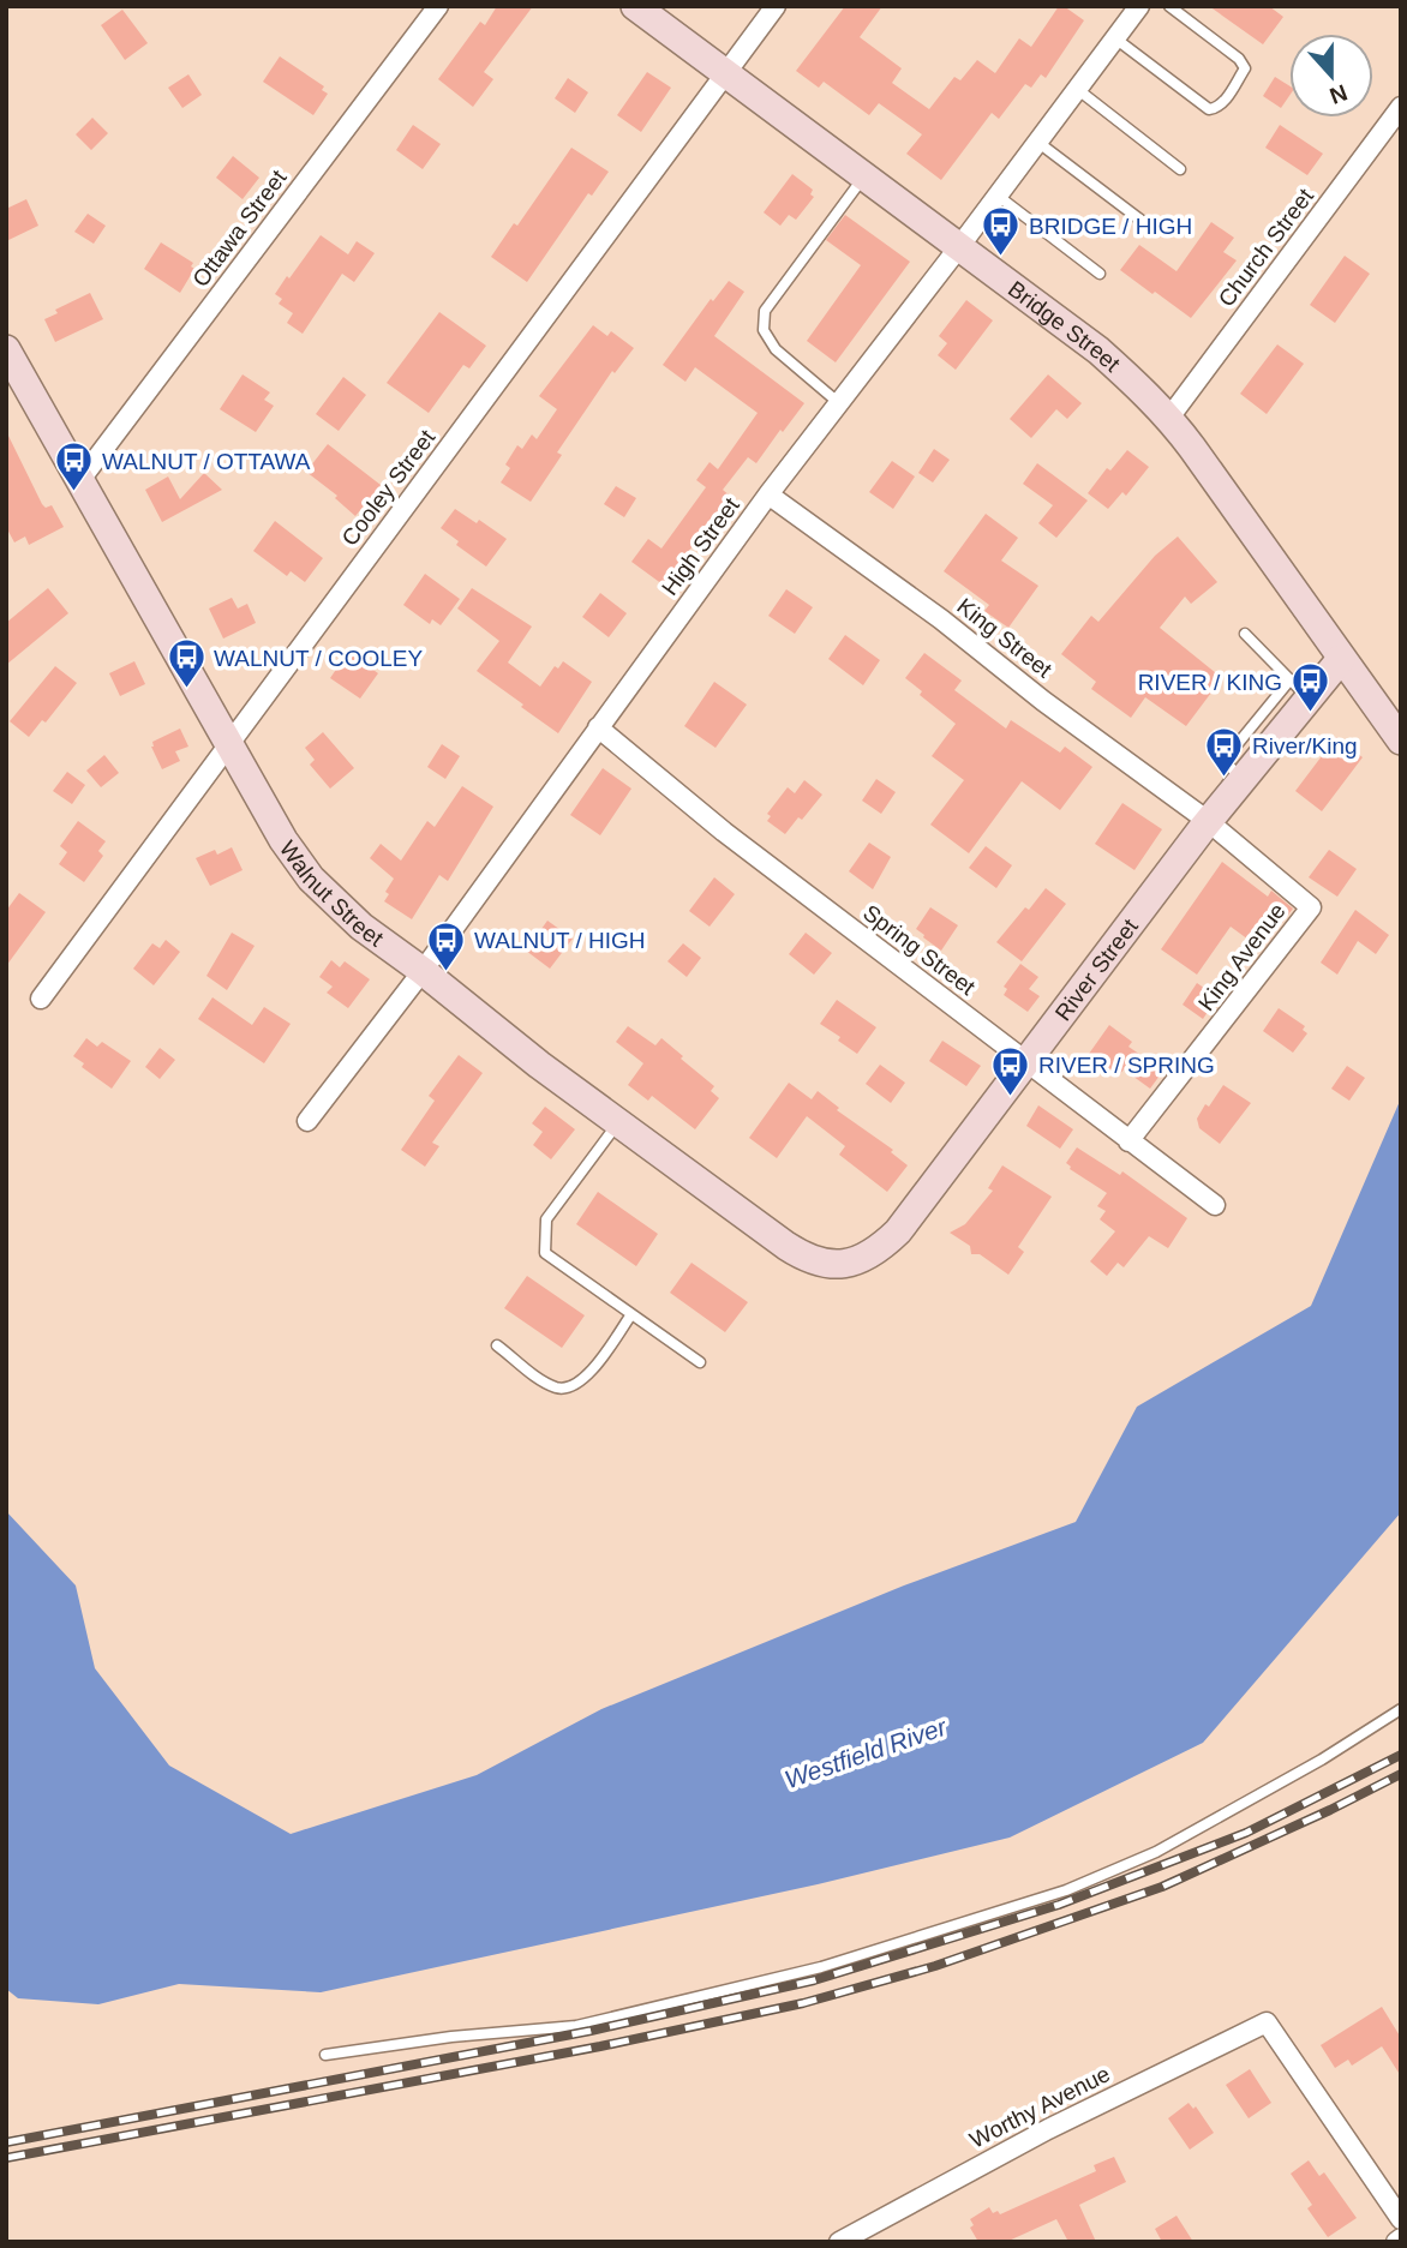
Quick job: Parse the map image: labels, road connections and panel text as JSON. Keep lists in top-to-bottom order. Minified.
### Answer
{"streets":{"street":["Ottawa Street","Church Street","Bridge Street","Cooley Street","High Street","King Street","Walnut Street","Spring Street","King Avenue","River Street","Worthy Avenue"]},"crossings":[["Ottawa Street","Walnut Street"],["Church Street","Bridge Street"],["Bridge Street","Cooley Street"],["Bridge Street","High Street"],["Bridge Street","River Street"],["Cooley Street","Walnut Street"],["High Street","King Street"],["High Street","Walnut Street"],["High Street","Spring Street"],["King Street","King Avenue"],["King Street","River Street"],["Walnut Street","River Street"],["Spring Street","King Avenue"],["Spring Street","River Street"],["King Avenue","River Street"]],"water":["Westfield River"],"places":{"bus stop":["BRIDGE / HIGH","WALNUT / OTTAWA","WALNUT / COOLEY","RIVER / KING","River/King","WALNUT / HIGH","RIVER / SPRING"]},"north":"bottom"}
